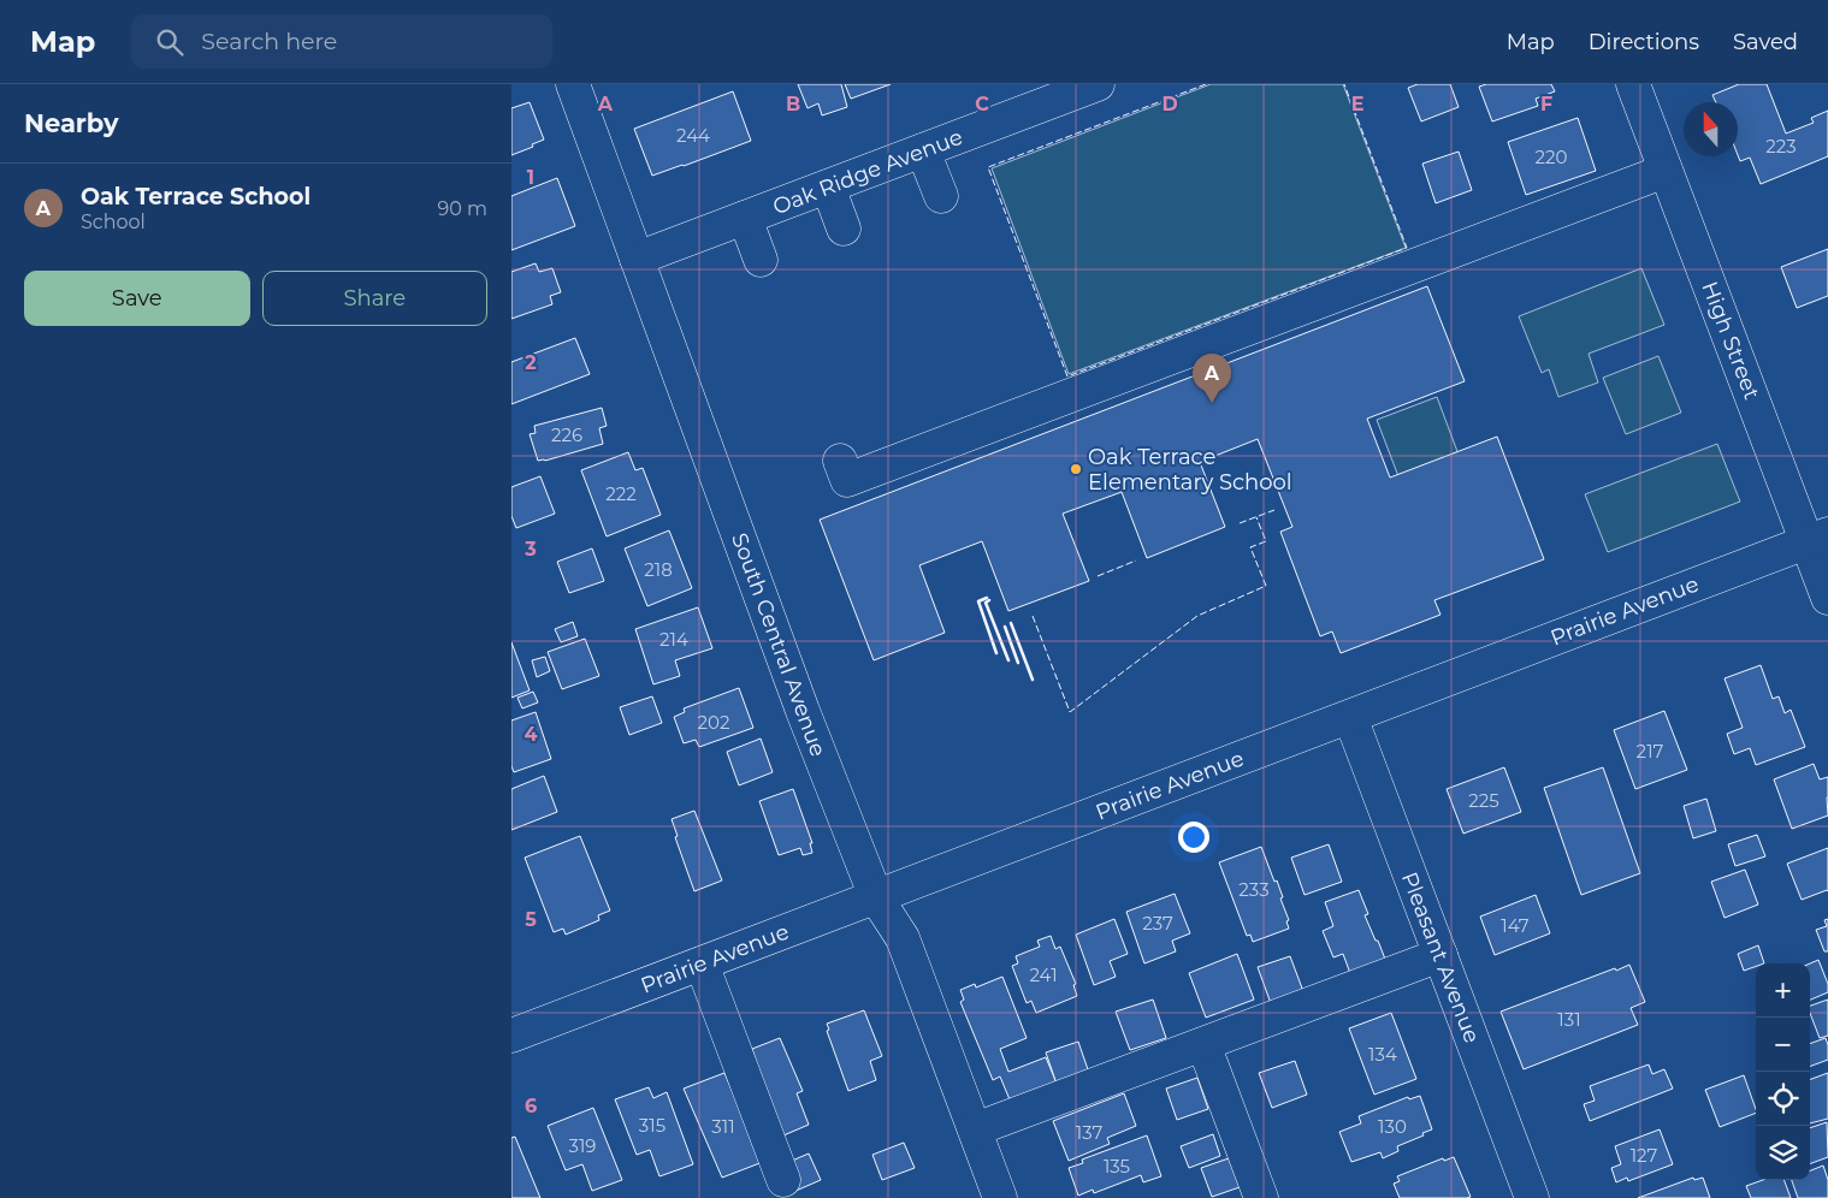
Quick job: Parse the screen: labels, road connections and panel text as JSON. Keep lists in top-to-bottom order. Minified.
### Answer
{"streets":{"street":["Oak Ridge Avenue","High Street","Prairie Avenue","South Central Avenue","Pleasant Avenue"]},"crossings":[["Oak Ridge Avenue","South Central Avenue"],["High Street","Prairie Avenue"],["Prairie Avenue","South Central Avenue"],["Prairie Avenue","Pleasant Avenue"]],"places":["Oak Terrace Elementary School"],"house_numbers":["244","223","220","226","222","218","214","202","217","225","233","237","147","241","131","134","315","311","130","137","319","127","135"],"north":"top","page":{"header":"Map","search":"Search here","nav":["Map","Directions","Saved"],"heading":"Nearby","list":[{"mark":"A","name":"Oak Terrace School","note":"School","value":"90 m"}],"buttons":["Save","Share"],"pins":"A","map_buttons":["+","−"]},"grid":{"columns":["A","B","C","D","E","F"],"rows":["1","2","3","4","5","6"]}}
